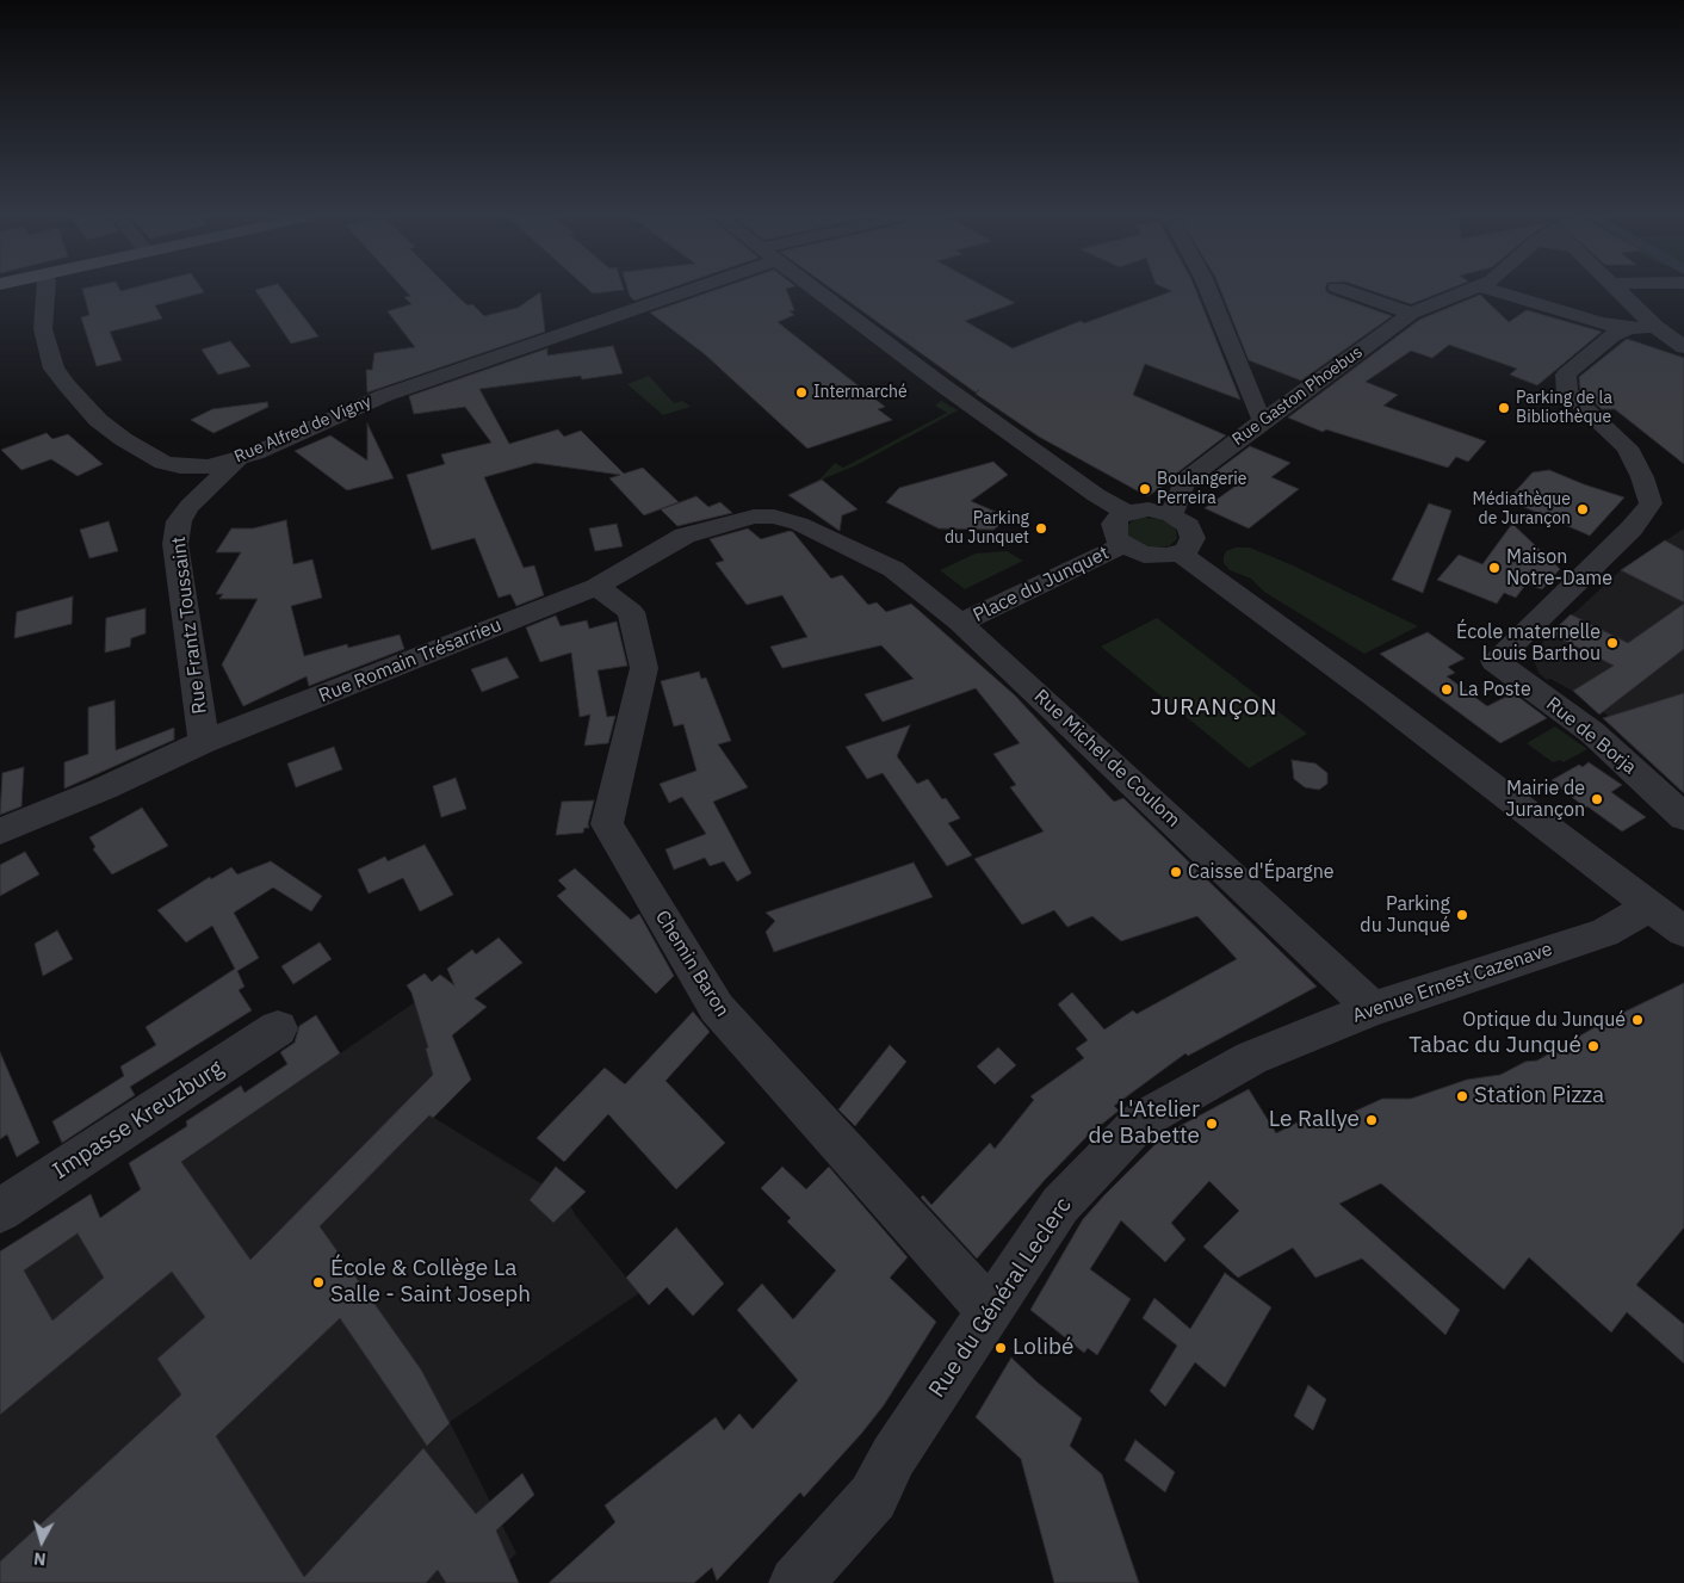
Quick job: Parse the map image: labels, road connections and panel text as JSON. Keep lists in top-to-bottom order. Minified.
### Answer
{"streets":{"street":["Rue Gaston Phoebus","Rue Alfred de Vigny","Place du Junquet","Rue Frantz Toussaint","Rue Romain Trésarrieu","Rue de Borja","Rue Michel de Coulom","Chemin Baron","Avenue Ernest Cazenave","Impasse Kreuzburg","Rue du Général Leclerc"]},"crossings":[["Rue Alfred de Vigny","Rue Frantz Toussaint"],["Place du Junquet","Rue Michel de Coulom"],["Rue Frantz Toussaint","Rue Romain Trésarrieu"],["Rue Romain Trésarrieu","Rue Michel de Coulom"],["Rue Romain Trésarrieu","Chemin Baron"],["Rue Michel de Coulom","Avenue Ernest Cazenave"],["Chemin Baron","Rue du Général Leclerc"],["Avenue Ernest Cazenave","Rue du Général Leclerc"]],"districts":["JURANÇON"],"places":["Intermarché","Parking de la Bibliothèque","Boulangerie Perreira","Médiathèque de Jurançon","Parking du Junquet","Maison Notre-Dame","École maternelle Louis Barthou","La Poste","Mairie de Jurançon","Caisse d'Épargne","Parking du Junqué","Optique du Junqué","Tabac du Junqué","Station Pizza","Le Rallye","L'Atelier de Babette","École & Collège La Salle - Saint Joseph","Lolibé"],"north":"bottom"}
